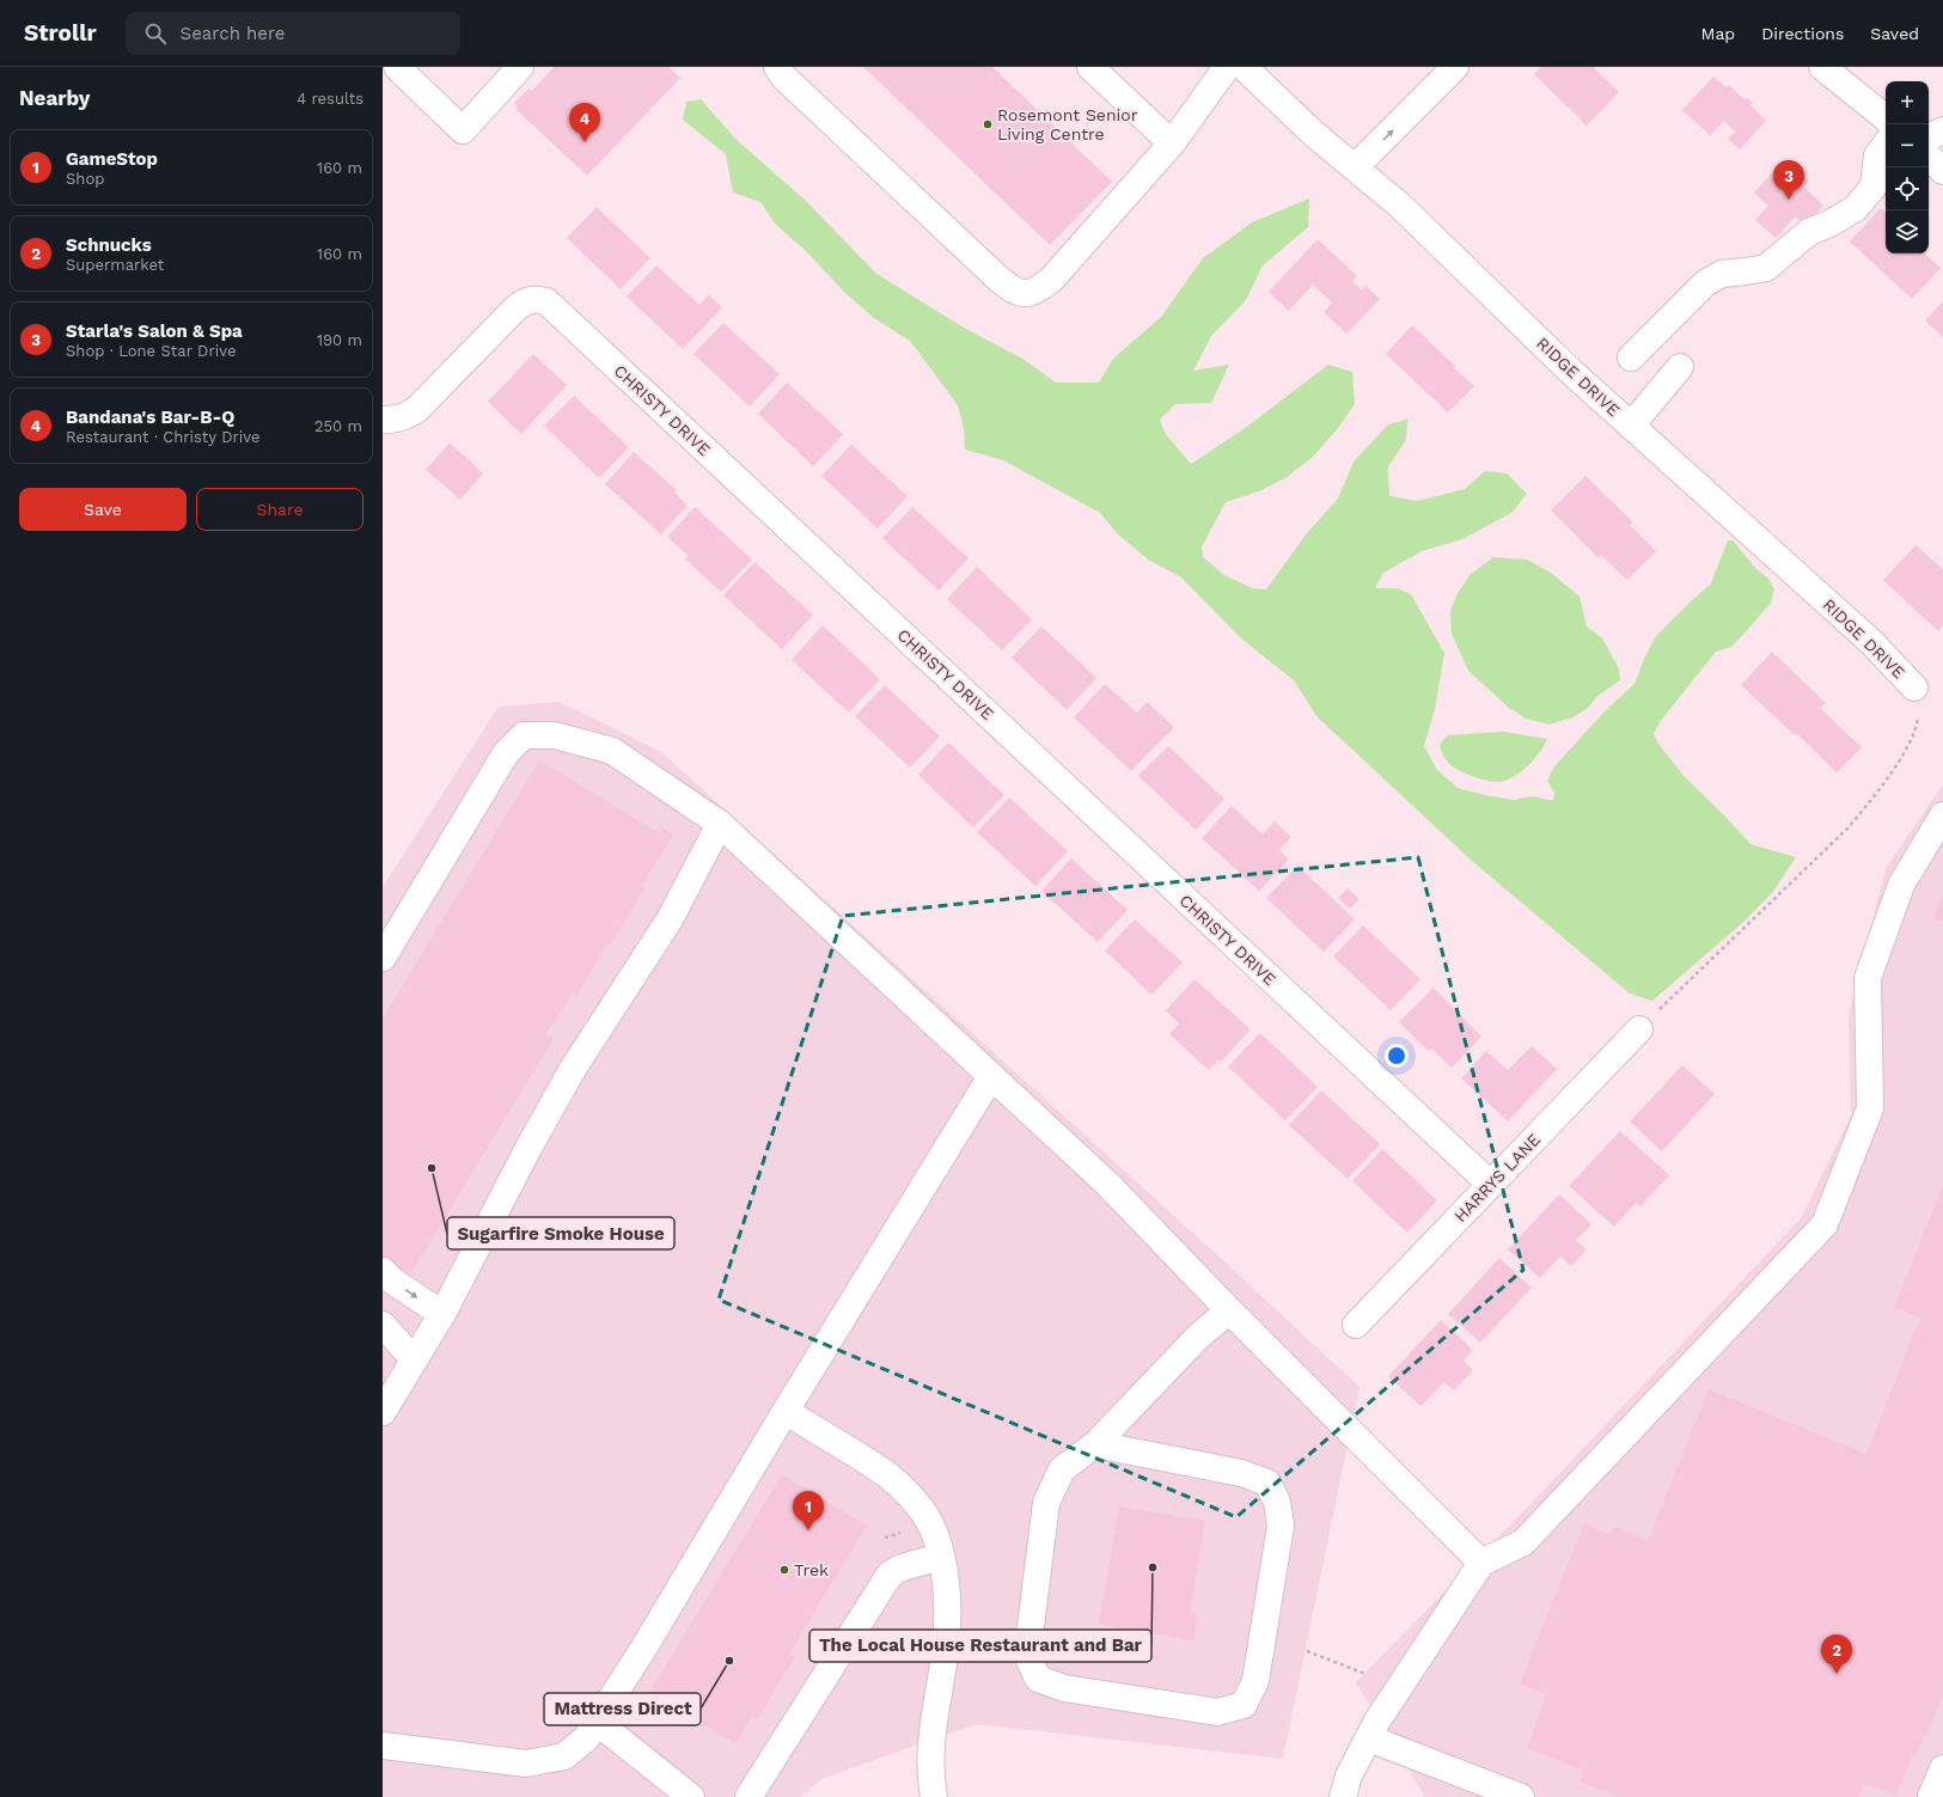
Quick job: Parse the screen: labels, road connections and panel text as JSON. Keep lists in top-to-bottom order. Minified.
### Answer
{"streets":{"street":["RIDGE DRIVE","CHRISTY DRIVE","HARRYS LANE"]},"crossings":[["CHRISTY DRIVE","HARRYS LANE"]],"places":["Rosemont Senior Living Centre","Sugarfire Smoke House","The Local House Restaurant and Bar","Trek","Mattress Direct"],"page":{"header":"Strollr","search":"Search here","nav":["Map","Directions","Saved"],"heading":["Nearby","4 results"],"map_buttons":["+","−"],"pins":["4","3","1","2"],"list":[{"mark":"1","name":"GameStop","note":"Shop","value":"160 m"},{"mark":"2","name":"Schnucks","note":"Supermarket","value":"160 m"},{"mark":"3","name":"Starla's Salon & Spa","note":"Shop · Lone Star Drive","value":"190 m"},{"mark":"4","name":"Bandana's Bar-B-Q","note":"Restaurant · Christy Drive","value":"250 m"}],"buttons":["Save","Share"]}}
